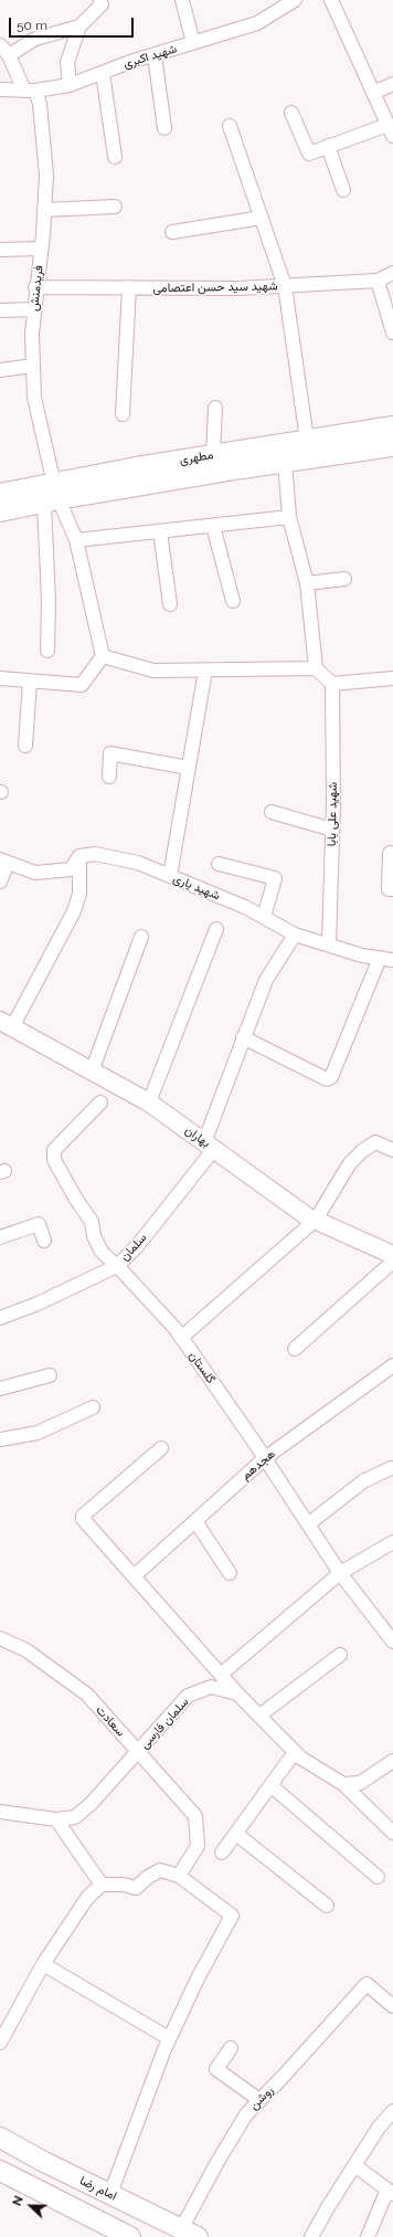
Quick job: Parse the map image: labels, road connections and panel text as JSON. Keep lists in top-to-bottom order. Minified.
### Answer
{"streets":{"main road":["مطهری","امام رضا"],"street":["شهید اکبری","شهید سید حسن اعتصامی","فریدمنش","شهید علی بابا","شهید یاری","بهاران","سلمان","گلستان","هجدهم","سعادت","سلمان فارسی","روشن"]},"crossings":[["شهید اکبری","فریدمنش"],["شهید سید حسن اعتصامی","فریدمنش"],["فریدمنش","مطهری"],["شهید علی بابا","شهید یاری"],["شهید یاری","سلمان"],["بهاران","سلمان"],["سلمان","گلستان"],["گلستان","هجدهم"],["سعادت","سلمان فارسی"],["روشن","امام رضا"]],"scale_bar":"50 m","north":"left"}
